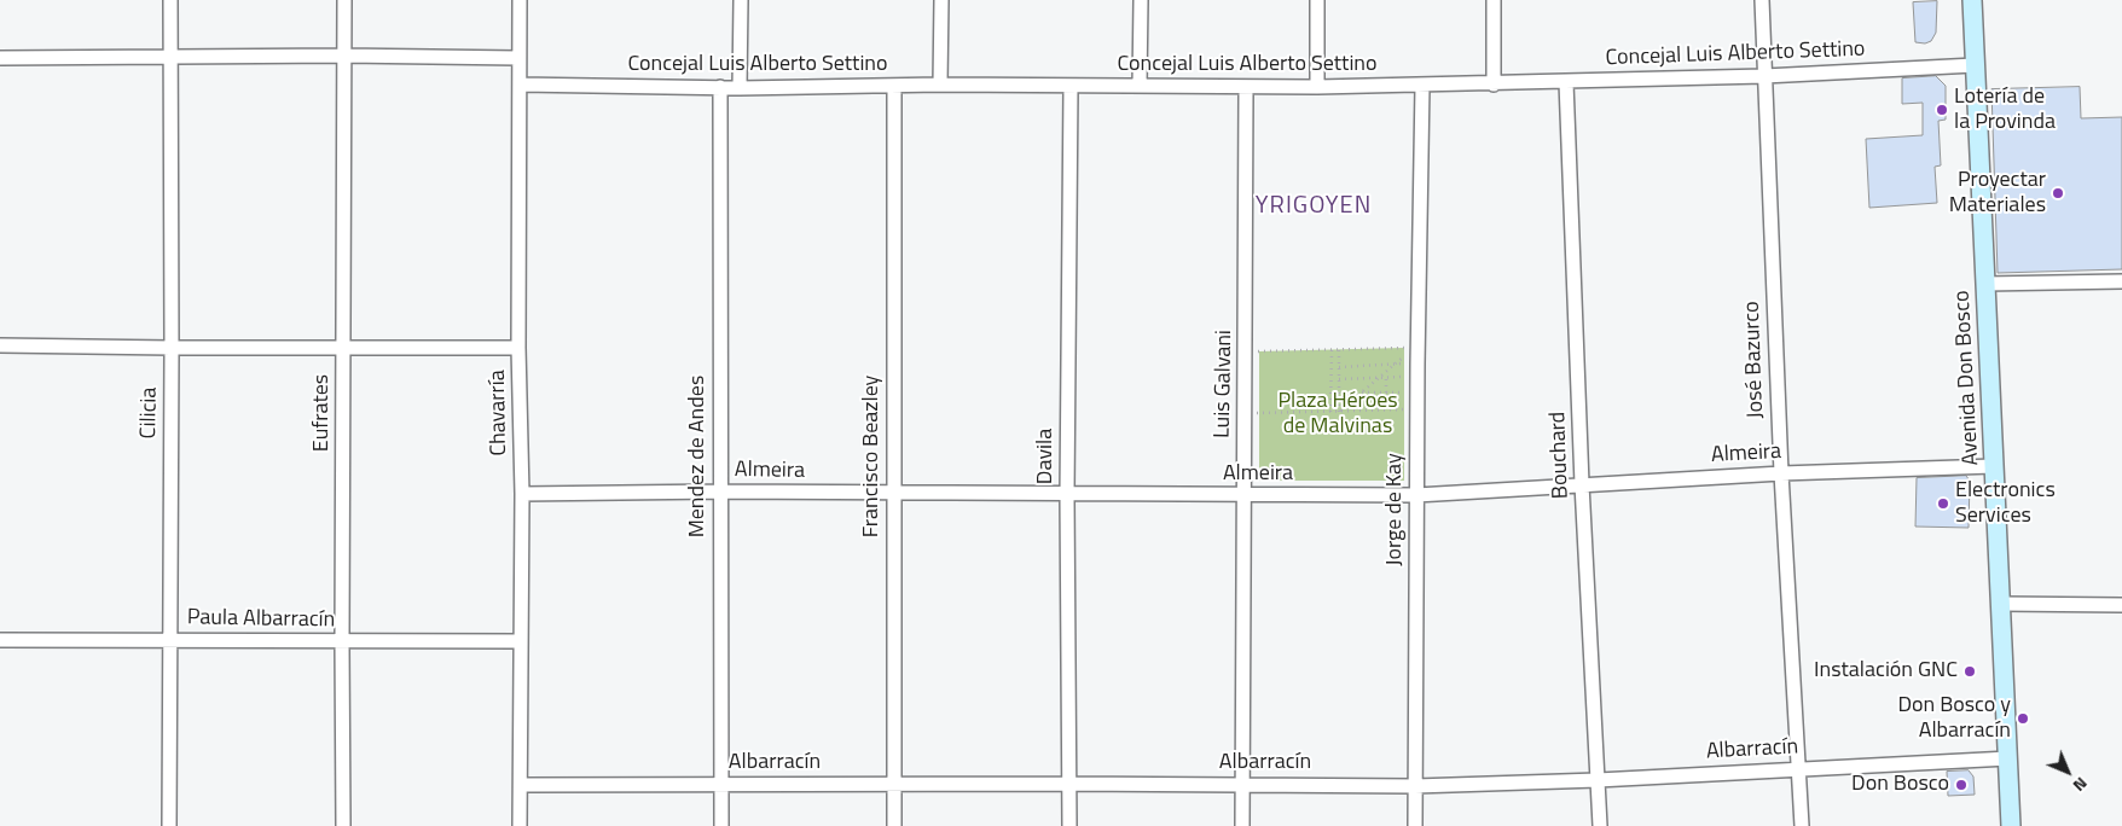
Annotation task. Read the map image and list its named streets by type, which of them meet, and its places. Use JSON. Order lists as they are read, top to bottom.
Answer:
{
  "streets": {
    "main road": ["Avenida Don Bosco"],
    "street": [
      "Concejal Luis Alberto Settino",
      "José Bazurco",
      "Luis Galvani",
      "Cilicia",
      "Eufrates",
      "Chavarría",
      "Almeira",
      "Bouchard",
      "Mendez de Andes",
      "Francisco Beazley",
      "Davila",
      "Jorge de Kay",
      "Paula Albarracín",
      "Albarracín"
    ]
  },
  "crossings": [
    ["Concejal Luis Alberto Settino", "José Bazurco"],
    ["Concejal Luis Alberto Settino", "Avenida Don Bosco"],
    ["Concejal Luis Alberto Settino", "Luis Galvani"],
    ["Concejal Luis Alberto Settino", "Chavarría"],
    ["Concejal Luis Alberto Settino", "Bouchard"],
    ["Concejal Luis Alberto Settino", "Mendez de Andes"],
    ["Concejal Luis Alberto Settino", "Francisco Beazley"],
    ["Concejal Luis Alberto Settino", "Davila"],
    ["Concejal Luis Alberto Settino", "Jorge de Kay"],
    ["José Bazurco", "Almeira"],
    ["José Bazurco", "Albarracín"],
    ["Avenida Don Bosco", "Almeira"],
    ["Avenida Don Bosco", "Albarracín"],
    ["Luis Galvani", "Almeira"],
    ["Luis Galvani", "Albarracín"],
    ["Cilicia", "Paula Albarracín"],
    ["Eufrates", "Paula Albarracín"],
    ["Chavarría", "Almeira"],
    ["Chavarría", "Paula Albarracín"],
    ["Chavarría", "Albarracín"],
    ["Almeira", "Bouchard"],
    ["Almeira", "Mendez de Andes"],
    ["Almeira", "Francisco Beazley"],
    ["Almeira", "Davila"],
    ["Almeira", "Jorge de Kay"],
    ["Bouchard", "Albarracín"],
    ["Mendez de Andes", "Albarracín"],
    ["Francisco Beazley", "Albarracín"],
    ["Davila", "Albarracín"],
    ["Jorge de Kay", "Albarracín"]
  ],
  "districts": ["YRIGOYEN"],
  "parks": ["Plaza Héroes de Malvinas"],
  "places": [
    "Lotería de la Provinda",
    "Proyectar Materiales",
    "Electronics Services",
    "Instalación GNC",
    "Don Bosco y Albarracín",
    "Don Bosco"
  ],
  "north": "bottom right"
}
